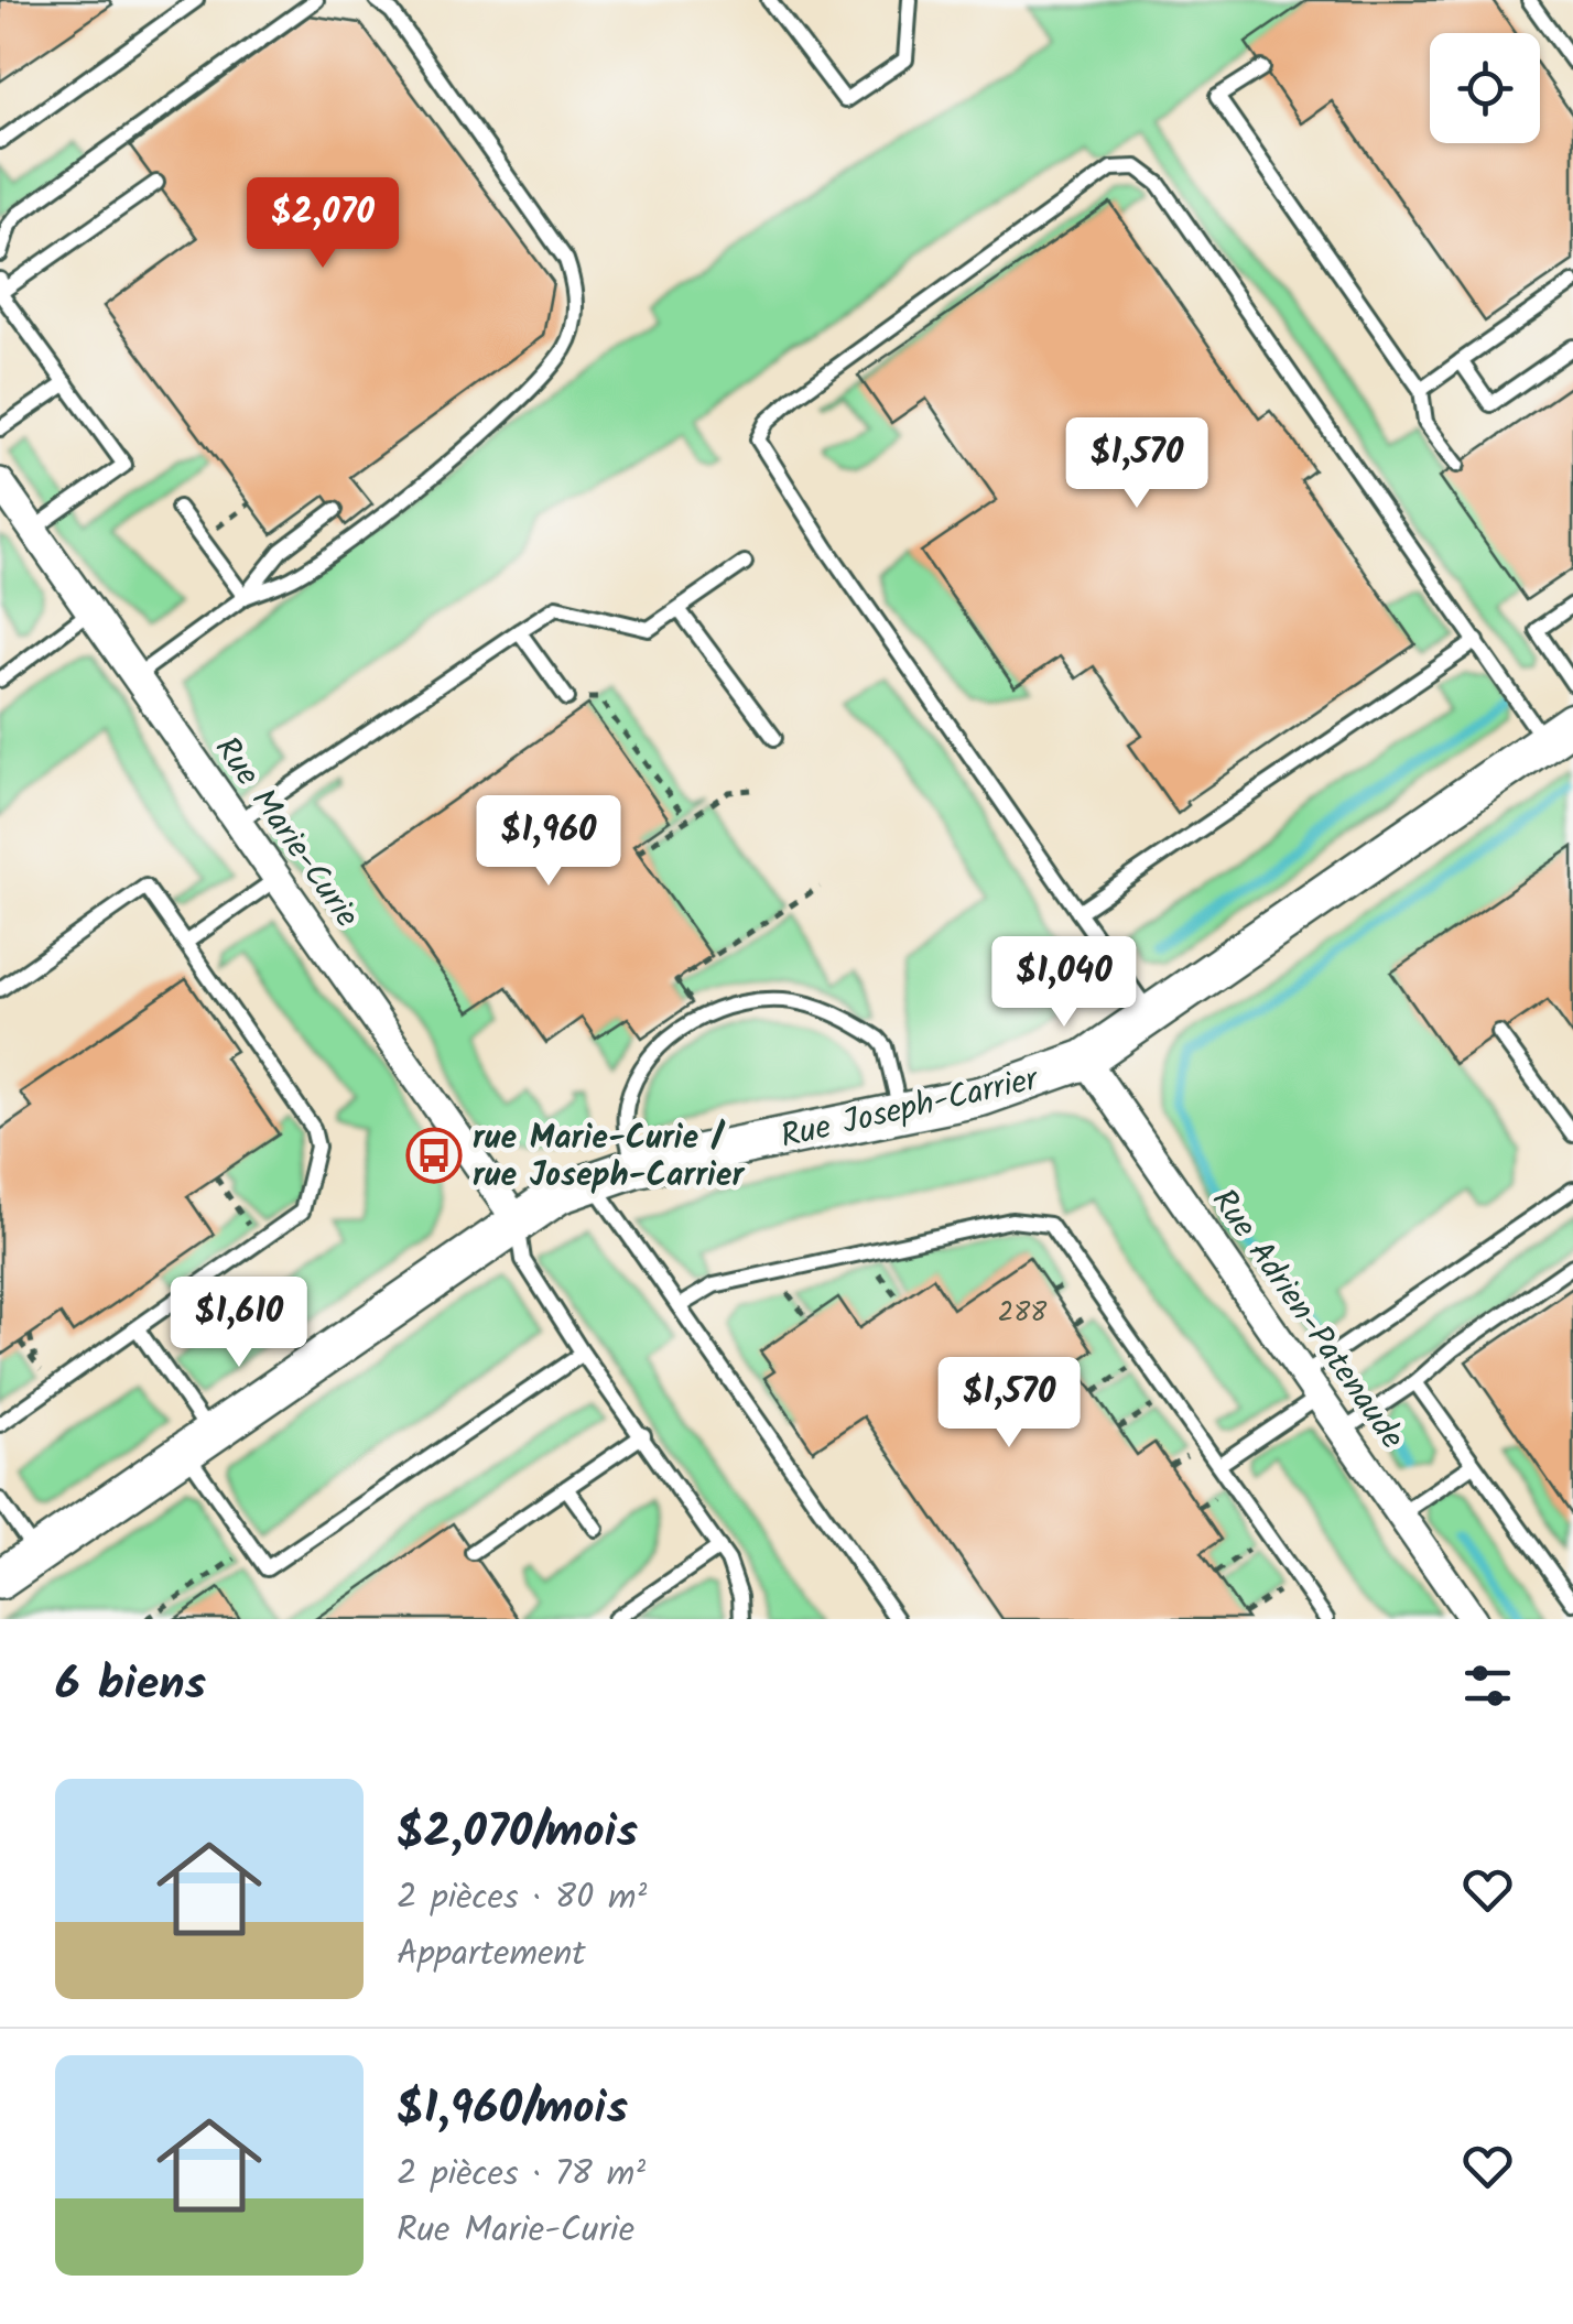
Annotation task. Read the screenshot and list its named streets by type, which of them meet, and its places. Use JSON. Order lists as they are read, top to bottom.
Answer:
{
  "streets": {
    "street": ["Rue Marie-Curie", "Rue Joseph-Carrier", "Rue Adrien-Patenaude"]
  },
  "crossings": [
    ["Rue Marie-Curie", "Rue Joseph-Carrier"],
    ["Rue Joseph-Carrier", "Rue Adrien-Patenaude"]
  ],
  "places": {
    "bus stop": ["rue Marie-Curie / rue Joseph-Carrier"]
  },
  "house_numbers": ["288"],
  "page": {
    "price": [
      "$2,070",
      "$1,570",
      "$1,960",
      "$1,040",
      "$1,610",
      "$1,570"
    ],
    "heading": "6 biens",
    "list": [
      {
        "name": "$2,070/mois",
        "note": "2 pièces · 80 m² · Appartement"
      },
      {
        "name": "$1,960/mois",
        "note": "2 pièces · 78 m² · Rue Marie-Curie"
      }
    ]
  }
}
